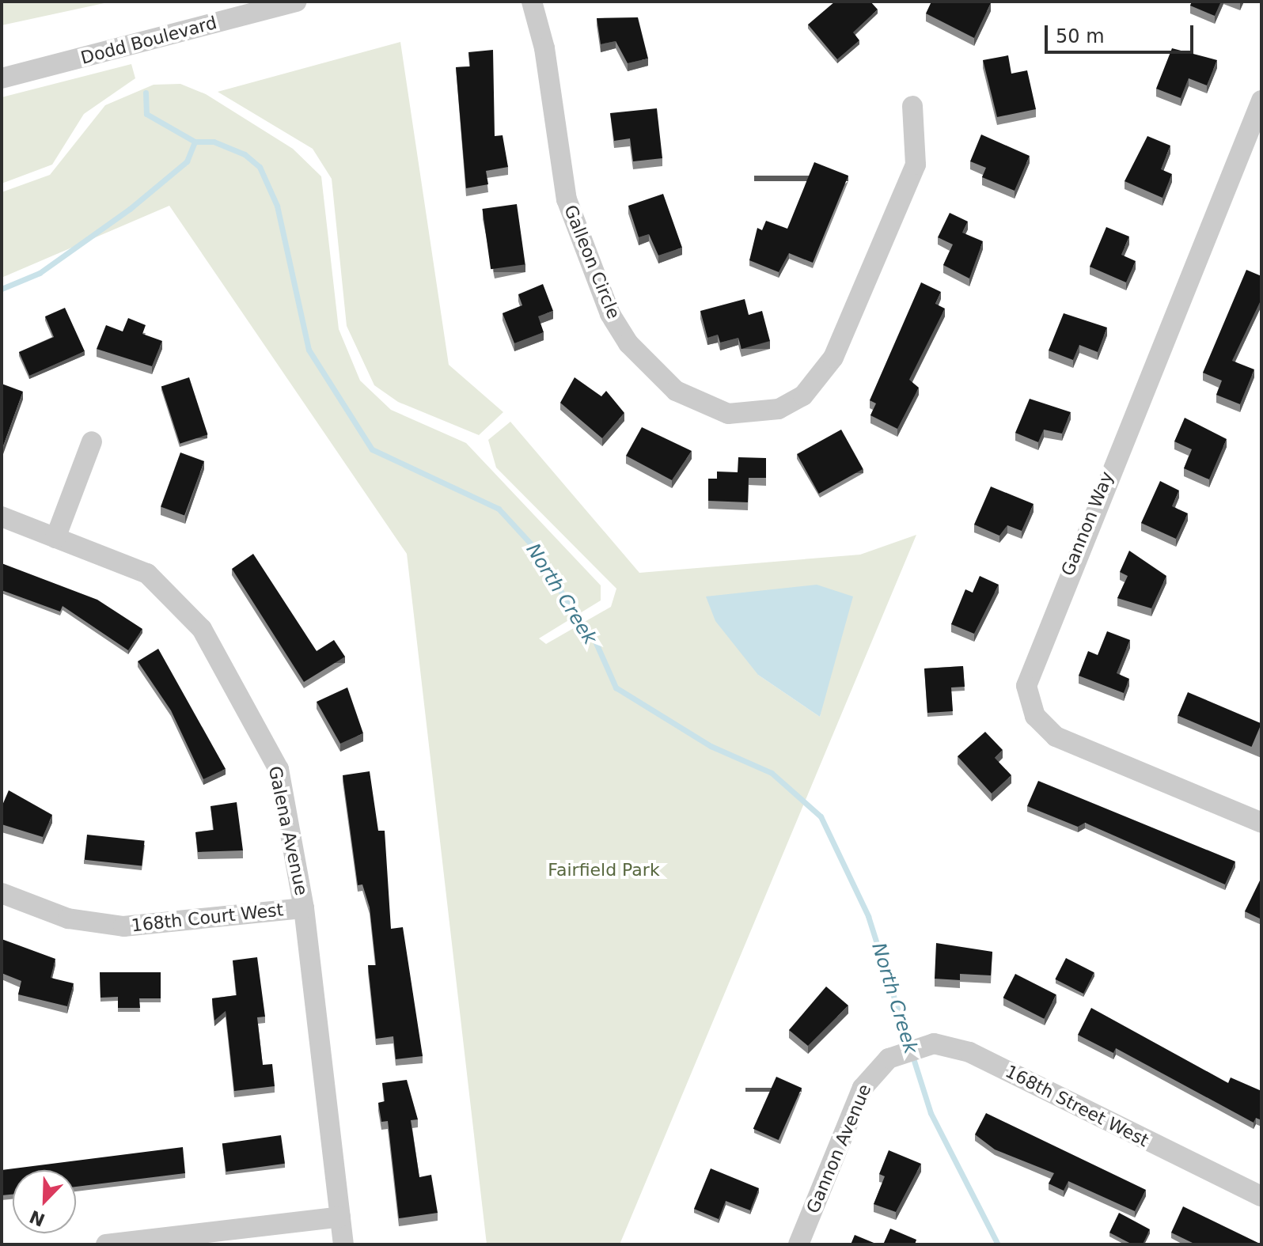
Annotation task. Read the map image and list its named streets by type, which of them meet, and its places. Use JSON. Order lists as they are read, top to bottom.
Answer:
{
  "streets": {
    "street": [
      "Dodd Boulevard",
      "Galleon Circle",
      "Gannon Way",
      "Galena Avenue",
      "168th Court West",
      "168th Street West",
      "Gannon Avenue"
    ]
  },
  "crossings": [
    ["Galena Avenue", "168th Court West"],
    ["168th Street West", "Gannon Avenue"]
  ],
  "water": ["North Creek"],
  "parks": ["Fairfield Park"],
  "scale_bar": "50 m",
  "north": "bottom left"
}
